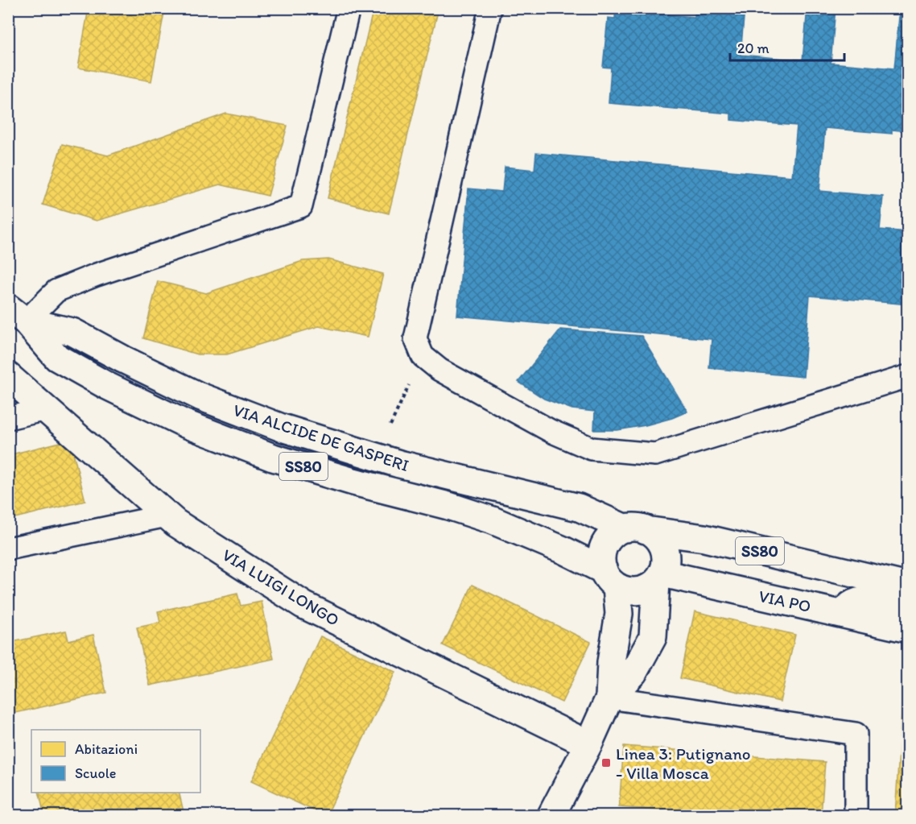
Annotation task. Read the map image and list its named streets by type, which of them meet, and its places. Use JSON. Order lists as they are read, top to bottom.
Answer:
{
  "streets": {
    "main road": [
      "VIA ALCIDE DE GASPERI",
      "SS80",
      "VIA LUIGI LONGO",
      "VIA PO"
    ]
  },
  "crossings": [
    ["VIA ALCIDE DE GASPERI", "SS80"],
    ["VIA ALCIDE DE GASPERI", "VIA PO"],
    ["SS80", "VIA PO"]
  ],
  "places": {
    "transit": ["Linea 3: Putignano - Villa Mosca"]
  },
  "legend": ["Abitazioni", "Scuole"],
  "scale_bar": "20 m"
}
